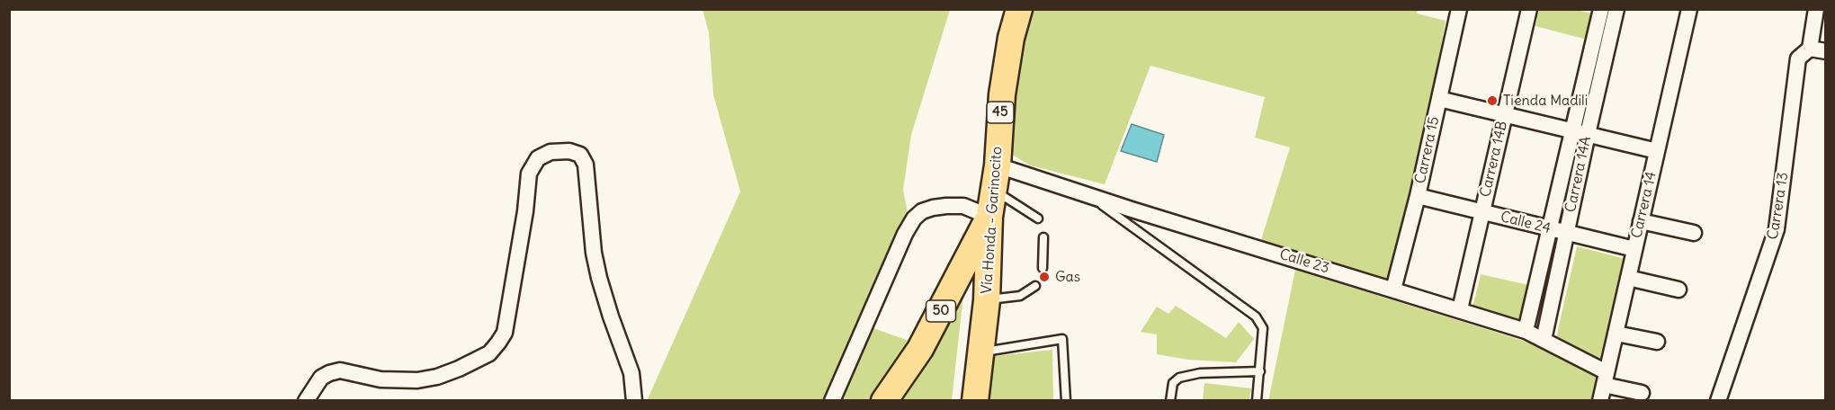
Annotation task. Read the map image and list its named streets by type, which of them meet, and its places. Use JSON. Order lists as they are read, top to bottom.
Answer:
{
  "streets": {
    "highway": ["45", "Vía Honda - Garinocito", "50"],
    "street": [
      "Carrera 15",
      "Carrera 14B",
      "Carrera 14A",
      "Carrera 14",
      "Carrera 13",
      "Calle 24",
      "Calle 23"
    ]
  },
  "crossings": [
    ["Carrera 15", "Calle 24"],
    ["Carrera 15", "Calle 23"],
    ["Carrera 14B", "Calle 24"],
    ["Carrera 14B", "Calle 23"],
    ["Carrera 14A", "Calle 24"],
    ["Carrera 14A", "Calle 23"],
    ["Carrera 14", "Calle 24"],
    ["Carrera 14", "Calle 23"],
    ["Vía Honda - Garinocito", "Calle 23"],
    ["Vía Honda - Garinocito", "50"]
  ],
  "places": ["Tienda Madili", "Gas"]
}
